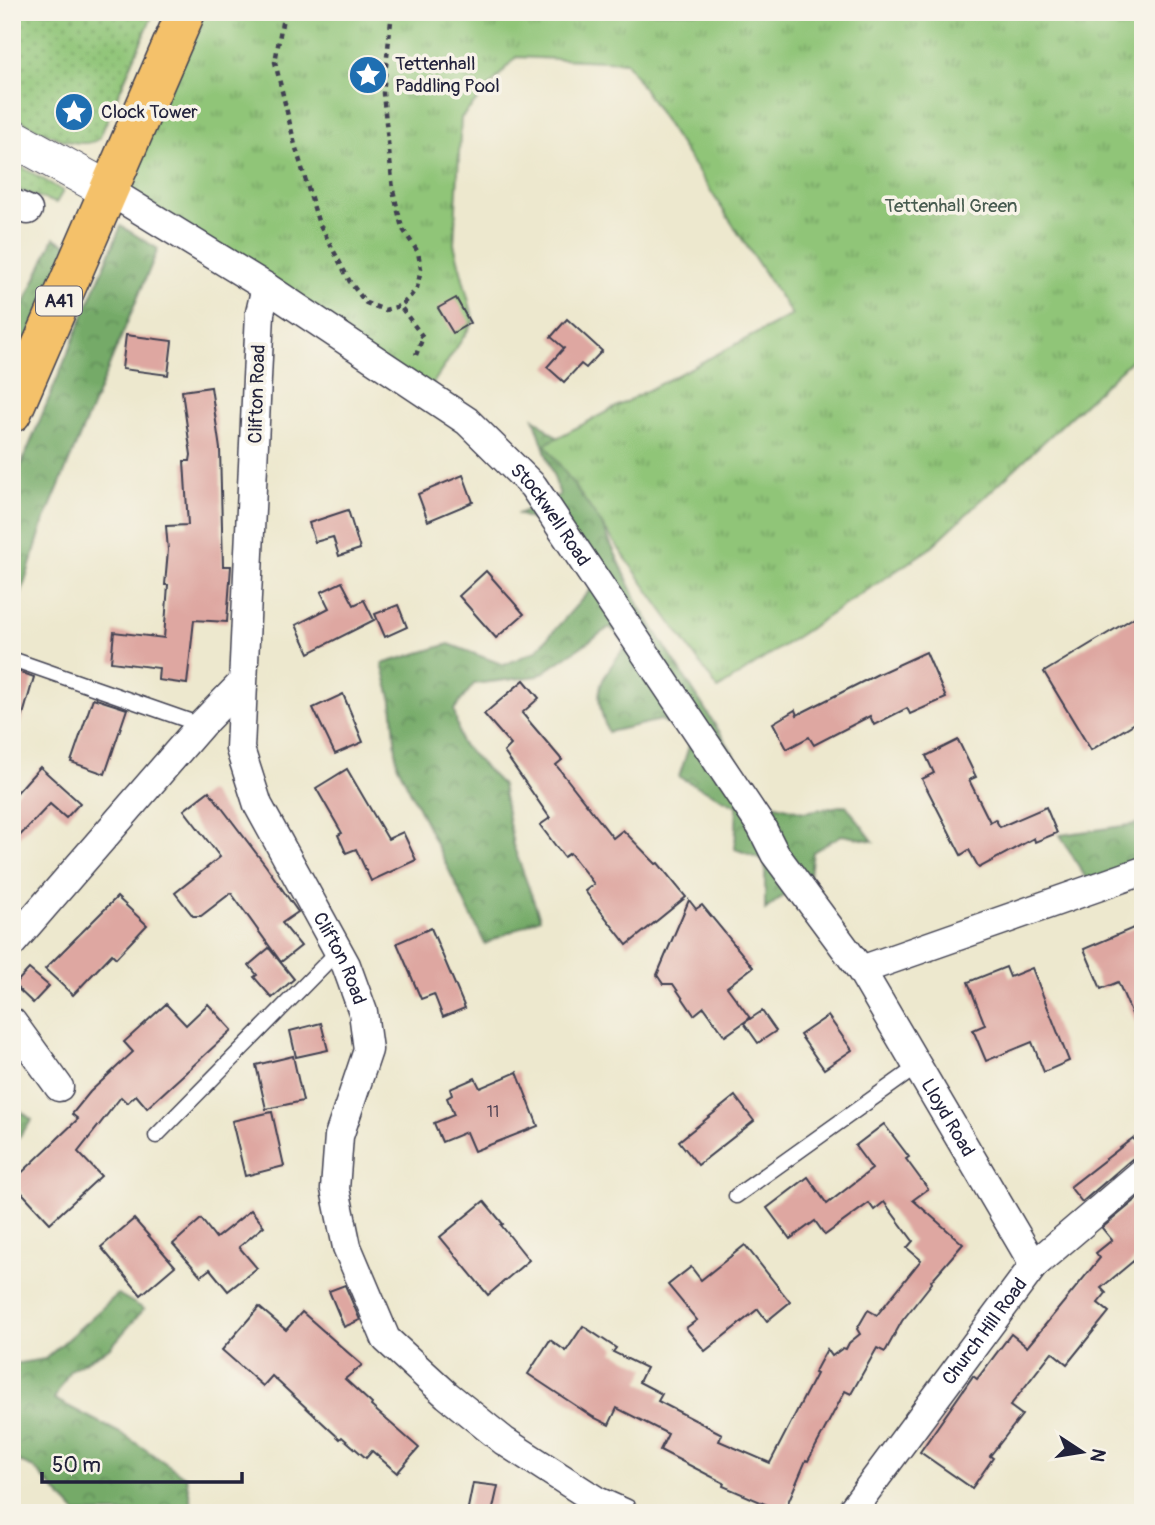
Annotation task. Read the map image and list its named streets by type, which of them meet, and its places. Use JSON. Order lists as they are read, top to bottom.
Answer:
{
  "streets": {
    "highway": ["A41"],
    "street": [
      "Clifton Road",
      "Stockwell Road",
      "Lloyd Road",
      "Church Hill Road"
    ]
  },
  "crossings": [
    ["A41", "Stockwell Road"],
    ["Clifton Road", "Stockwell Road"],
    ["Stockwell Road", "Lloyd Road"],
    ["Lloyd Road", "Church Hill Road"]
  ],
  "parks": ["Tettenhall Green"],
  "places": {
    "place": ["Tettenhall Paddling Pool", "Clock Tower"]
  },
  "house_numbers": ["11"],
  "scale_bar": "50 m",
  "north": "right"
}
